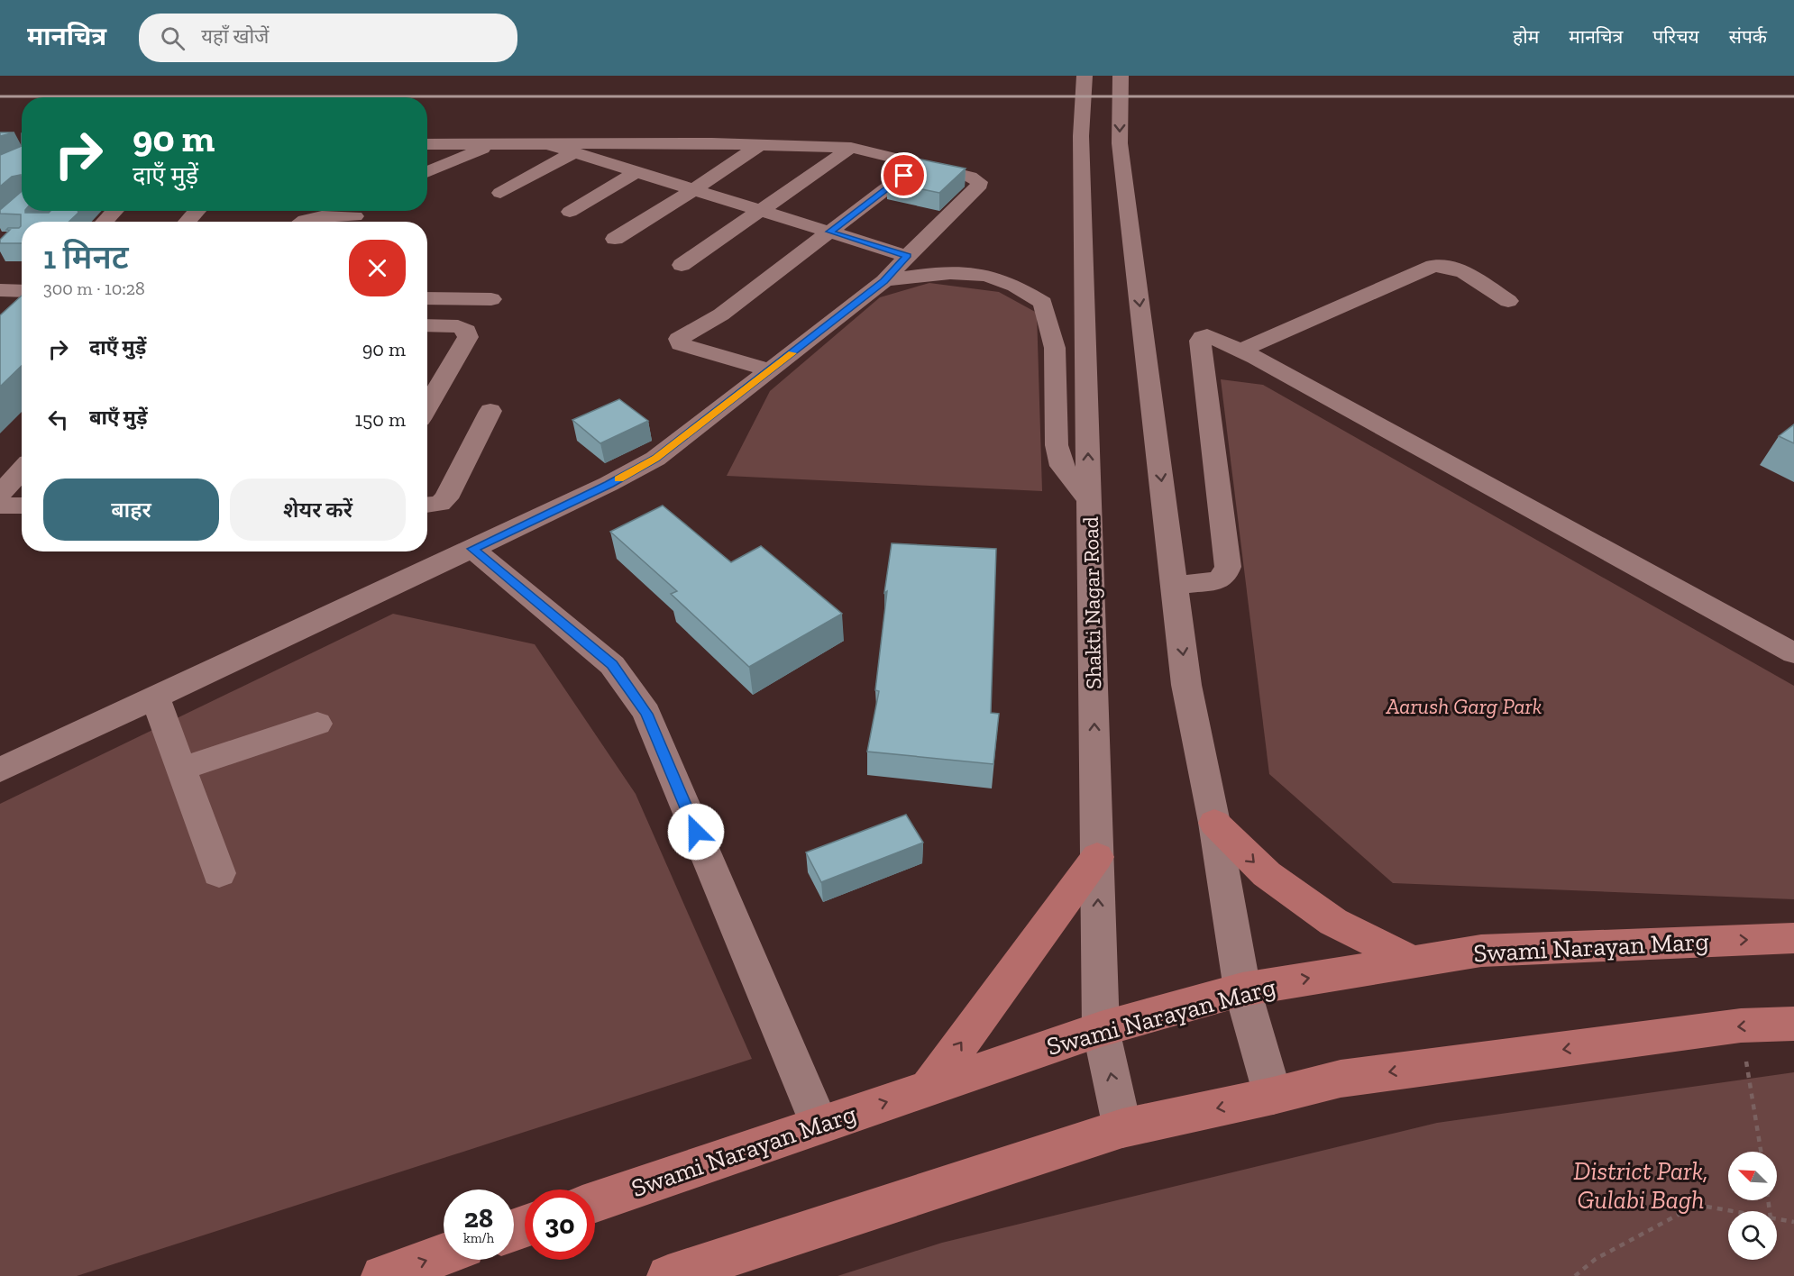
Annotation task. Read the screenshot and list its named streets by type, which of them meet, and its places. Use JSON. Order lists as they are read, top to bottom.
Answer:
{
  "streets": {
    "main road": ["Swami Narayan Marg"],
    "street": ["Shakti Nagar Road"]
  },
  "crossings": [
    ["Shakti Nagar Road", "Swami Narayan Marg"]
  ],
  "parks": ["Aarush Garg Park", "District Park, Gulabi Bagh"],
  "north": "top left",
  "page": {
    "header": "मानचित्र",
    "search": "यहाँ खोजें",
    "nav": [
      "होम",
      "मानचित्र",
      "परिचय",
      "संपर्क"
    ],
    "turn": ["90 m", "दाएँ मुड़ें"],
    "heading": ["1 मिनट", "300 m · 10:28"],
    "list": [
      {
        "name": "दाएँ मुड़ें",
        "value": "90 m"
      },
      {
        "name": "बाएँ मुड़ें",
        "value": "150 m"
      }
    ],
    "buttons": ["बाहर", "शेयर करें"],
    "speed": "28 km/h",
    "limit": "30"
  }
}
